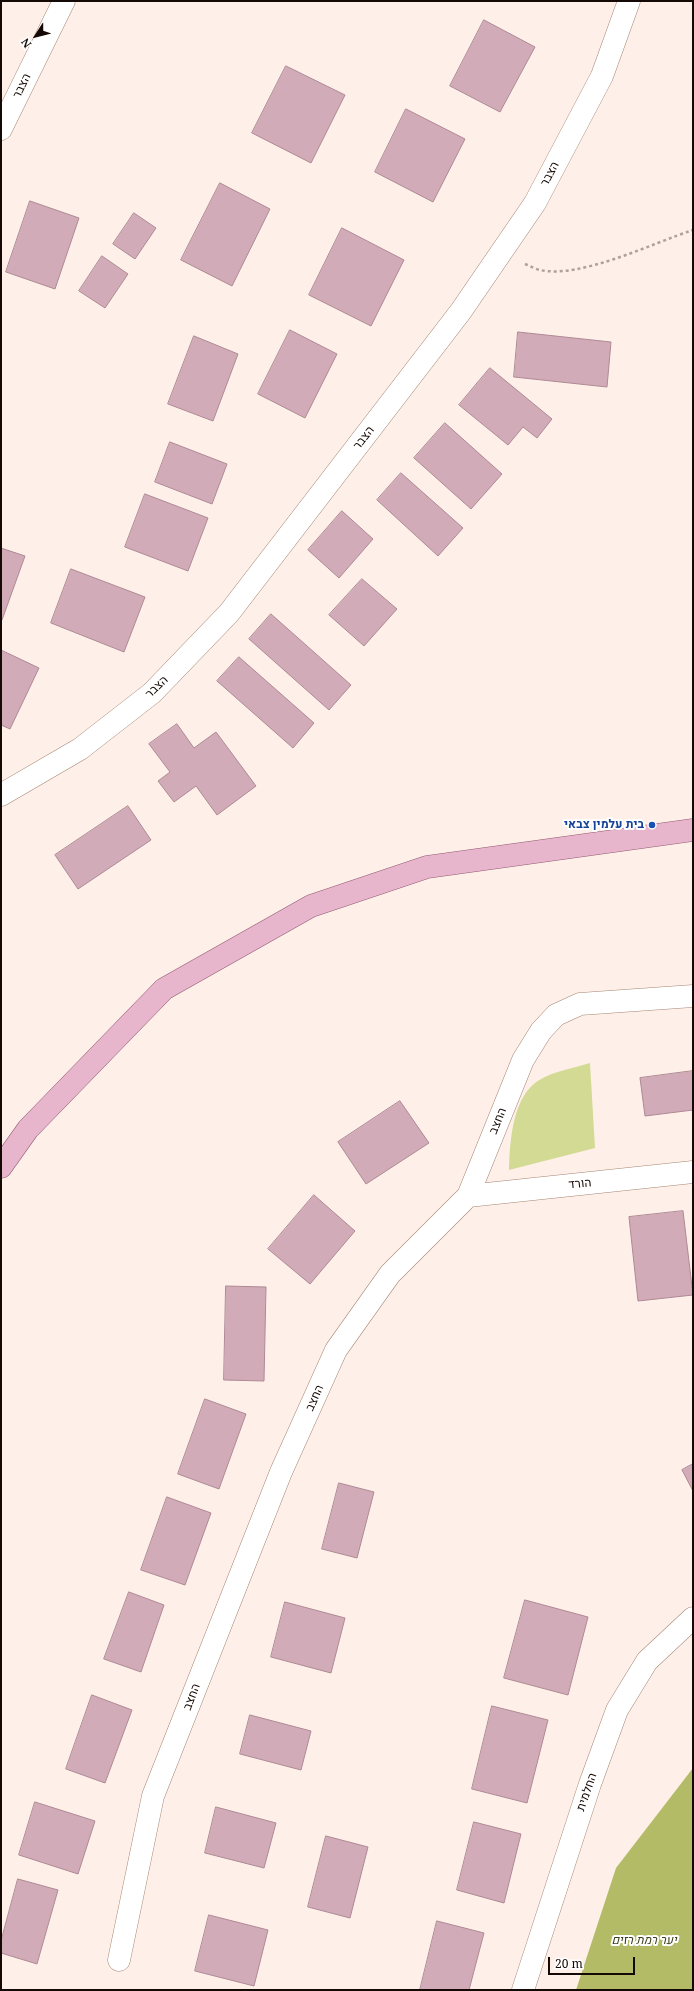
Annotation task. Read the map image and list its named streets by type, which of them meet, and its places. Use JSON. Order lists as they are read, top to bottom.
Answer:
{
  "streets": {
    "street": [
      "הצבר",
      "החצב",
      "הורד",
      "החלמית"
    ]
  },
  "crossings": [
    ["החצב", "הורד"]
  ],
  "parks": ["יער רמת רזים"],
  "places": ["בית עלמין צבאי"],
  "scale_bar": "20 m",
  "north": "bottom left"
}
